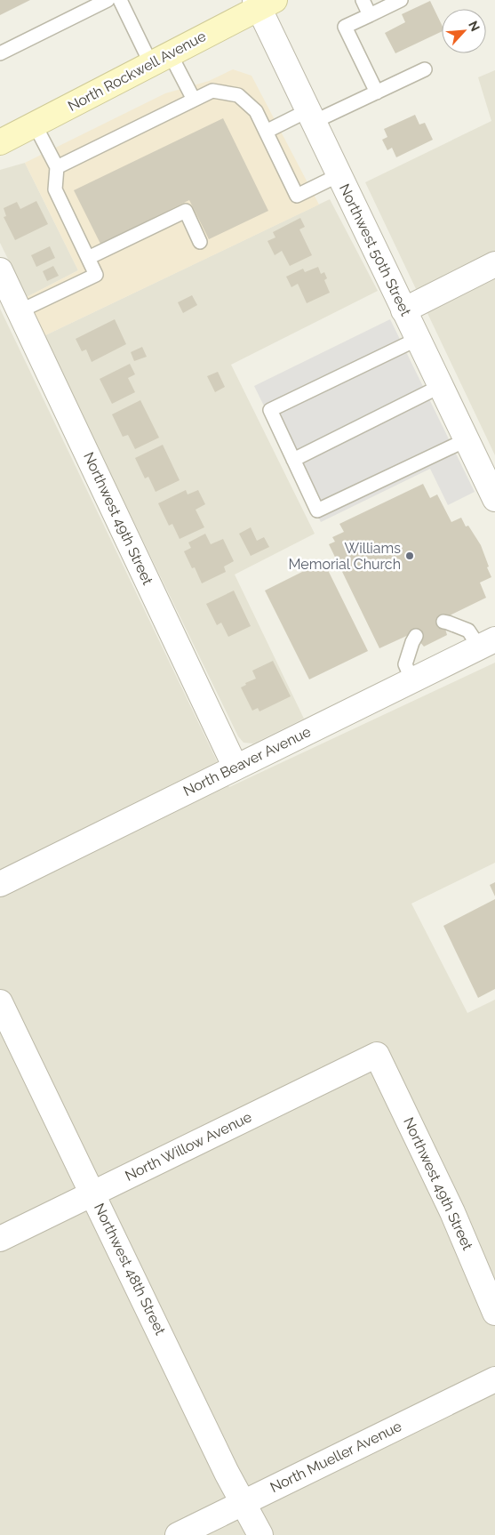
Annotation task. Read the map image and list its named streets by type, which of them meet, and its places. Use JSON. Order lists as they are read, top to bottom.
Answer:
{
  "streets": {
    "main road": ["North Rockwell Avenue"],
    "street": [
      "Northwest 50th Street",
      "Northwest 49th Street",
      "North Beaver Avenue",
      "North Willow Avenue",
      "Northwest 48th Street",
      "North Mueller Avenue"
    ]
  },
  "crossings": [
    ["North Rockwell Avenue", "Northwest 50th Street"],
    ["Northwest 49th Street", "North Beaver Avenue"],
    ["Northwest 49th Street", "North Willow Avenue"],
    ["North Willow Avenue", "Northwest 48th Street"],
    ["Northwest 48th Street", "North Mueller Avenue"]
  ],
  "places": ["Williams Memorial Church"],
  "north": "top right"
}
